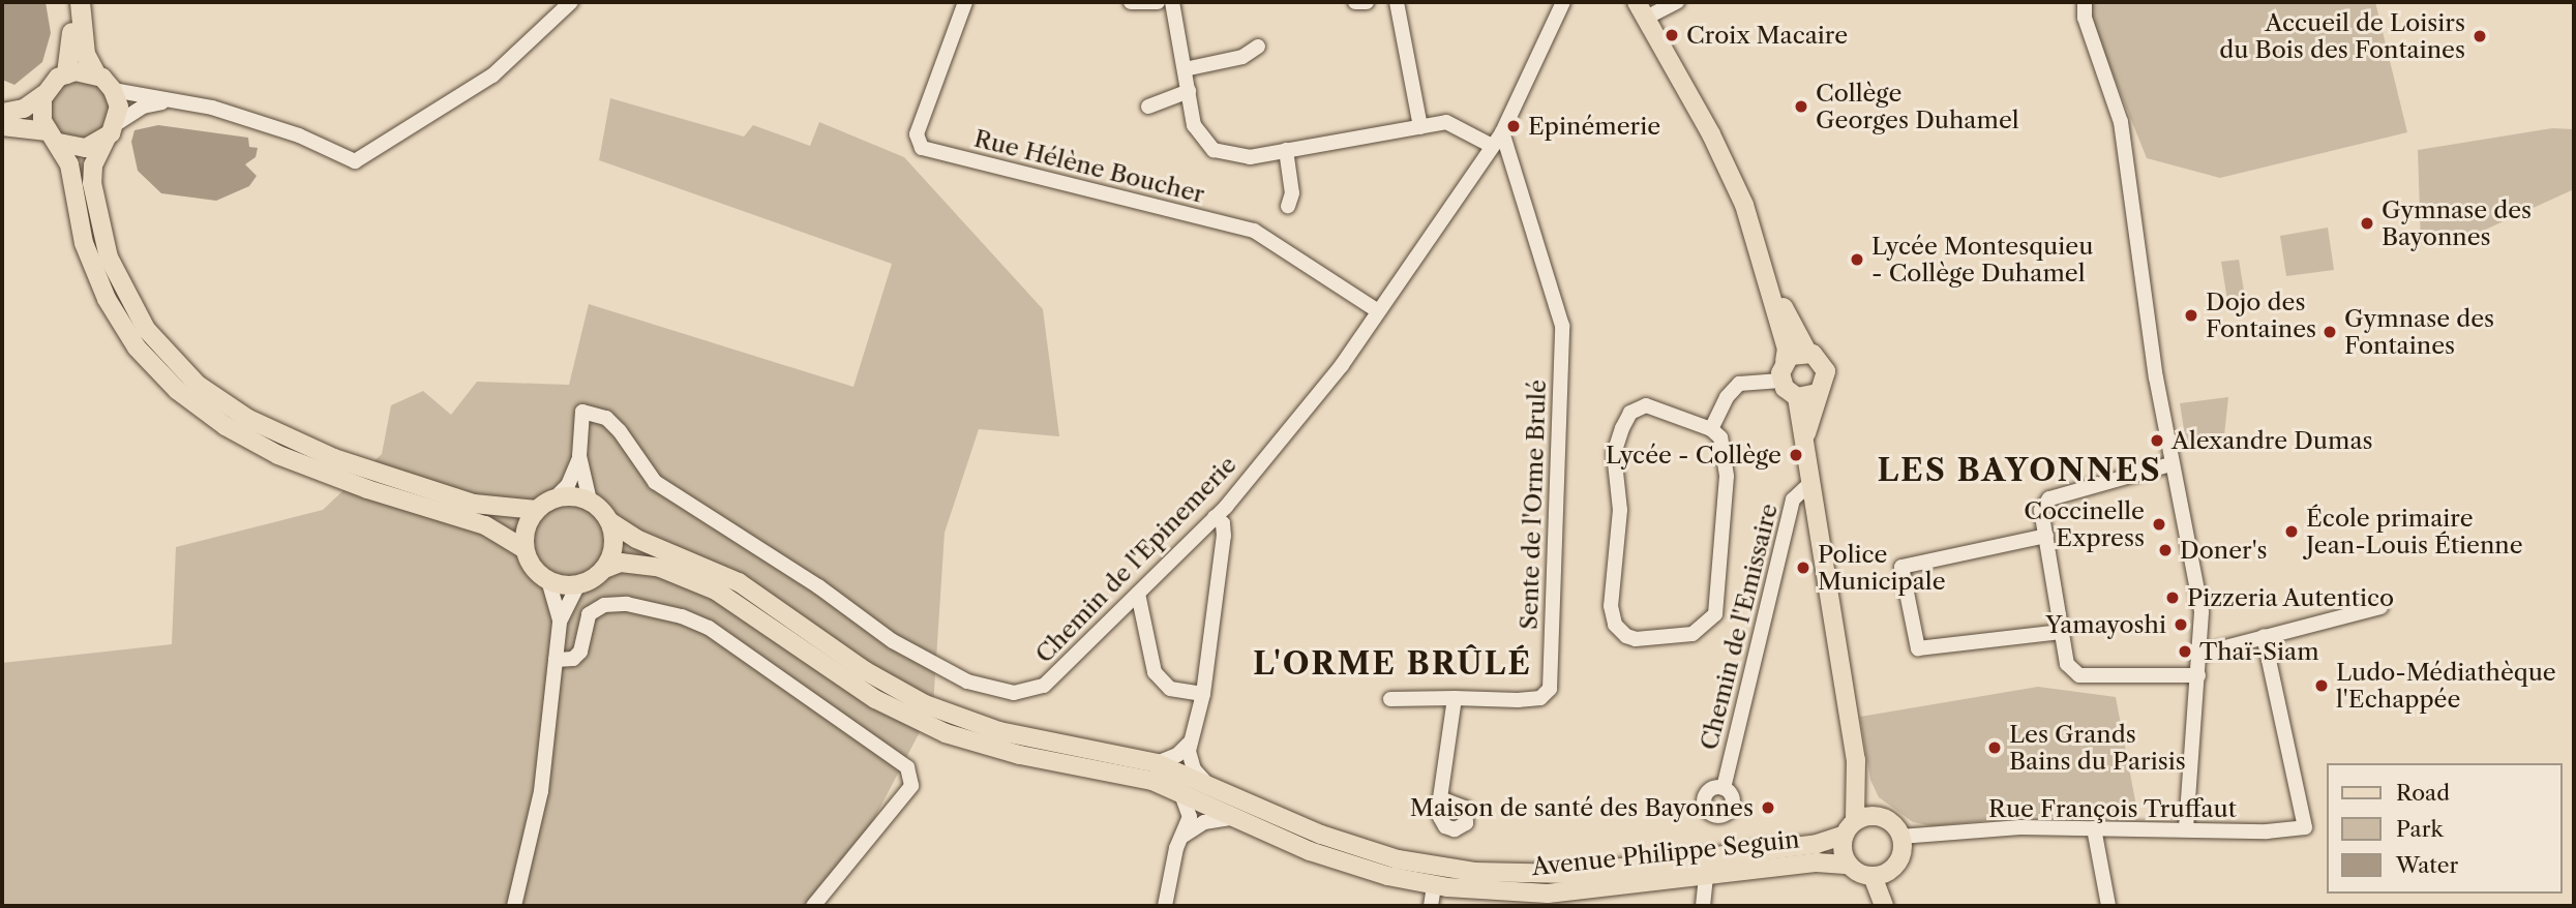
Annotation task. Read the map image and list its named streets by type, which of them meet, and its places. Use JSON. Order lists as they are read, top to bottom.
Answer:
{
  "streets": {
    "main road": ["Avenue Philippe Seguin"],
    "street": [
      "Rue Hélène Boucher",
      "Sente de l'Orme Brulé",
      "Chemin de l'Epinemerie",
      "Chemin de l'Emissaire",
      "Rue François Truffaut"
    ]
  },
  "crossings": [
    ["Rue Hélène Boucher", "Chemin de l'Epinemerie"],
    ["Sente de l'Orme Brulé", "Chemin de l'Epinemerie"],
    ["Rue François Truffaut", "Avenue Philippe Seguin"]
  ],
  "districts": ["LES BAYONNES", "L'ORME BRÛLÉ"],
  "places": [
    "Croix Macaire",
    "Accueil de Loisirs du Bois des Fontaines",
    "Collège Georges Duhamel",
    "Epinémerie",
    "Gymnase des Bayonnes",
    "Lycée Montesquieu - Collège Duhamel",
    "Dojo des Fontaines",
    "Gymnase des Fontaines",
    "Alexandre Dumas",
    "Lycée - Collège",
    "Coccinelle Express",
    "École primaire Jean-Louis Étienne",
    "Doner's",
    "Police Municipale",
    "Pizzeria Autentico",
    "Yamayoshi",
    "Thaï-Siam",
    "Ludo-Médiathèque l'Echappée",
    "Les Grands Bains du Parisis",
    "Maison de santé des Bayonnes"
  ],
  "legend": ["Road", "Park", "Water"]
}
